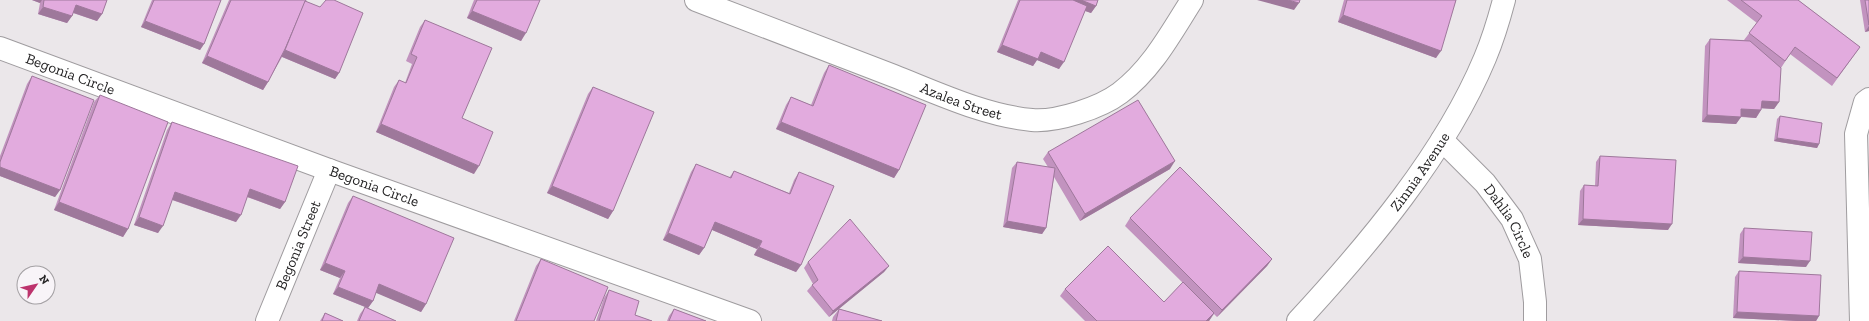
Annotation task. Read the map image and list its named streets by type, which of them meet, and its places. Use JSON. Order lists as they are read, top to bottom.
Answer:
{
  "streets": {
    "street": [
      "Begonia Circle",
      "Azalea Street",
      "Zinnia Avenue",
      "Dahlia Circle",
      "Begonia Street"
    ]
  },
  "crossings": [
    ["Begonia Circle", "Begonia Street"],
    ["Zinnia Avenue", "Dahlia Circle"]
  ],
  "north": "top right"
}
